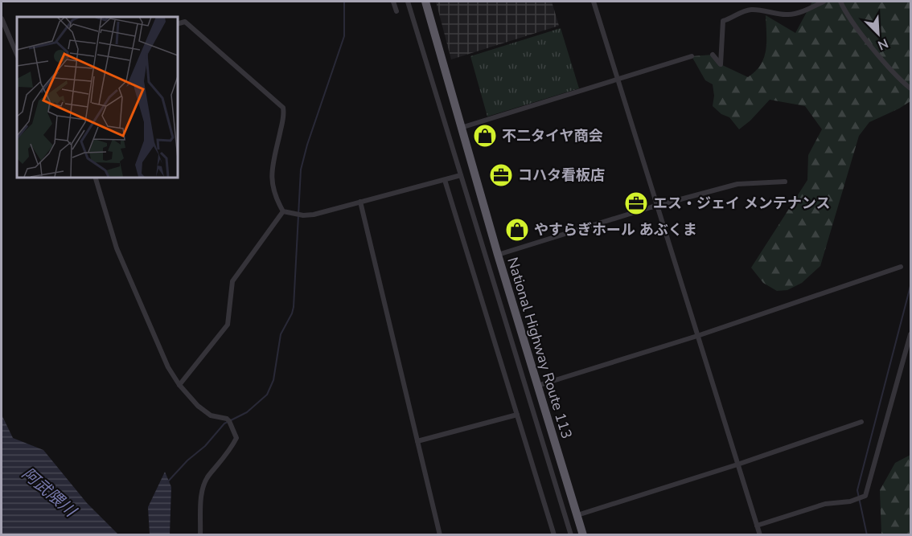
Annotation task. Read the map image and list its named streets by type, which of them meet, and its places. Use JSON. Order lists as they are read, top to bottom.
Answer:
{
  "streets": {
    "highway": ["National Highway Route 113"]
  },
  "water": ["阿武隈川"],
  "places": {
    "shop": ["不二タイヤ商会", "やすらぎホール あぶくま"],
    "office": ["コハタ看板店", "エス・ジェイ メンテナンス"]
  },
  "north": "bottom right"
}
